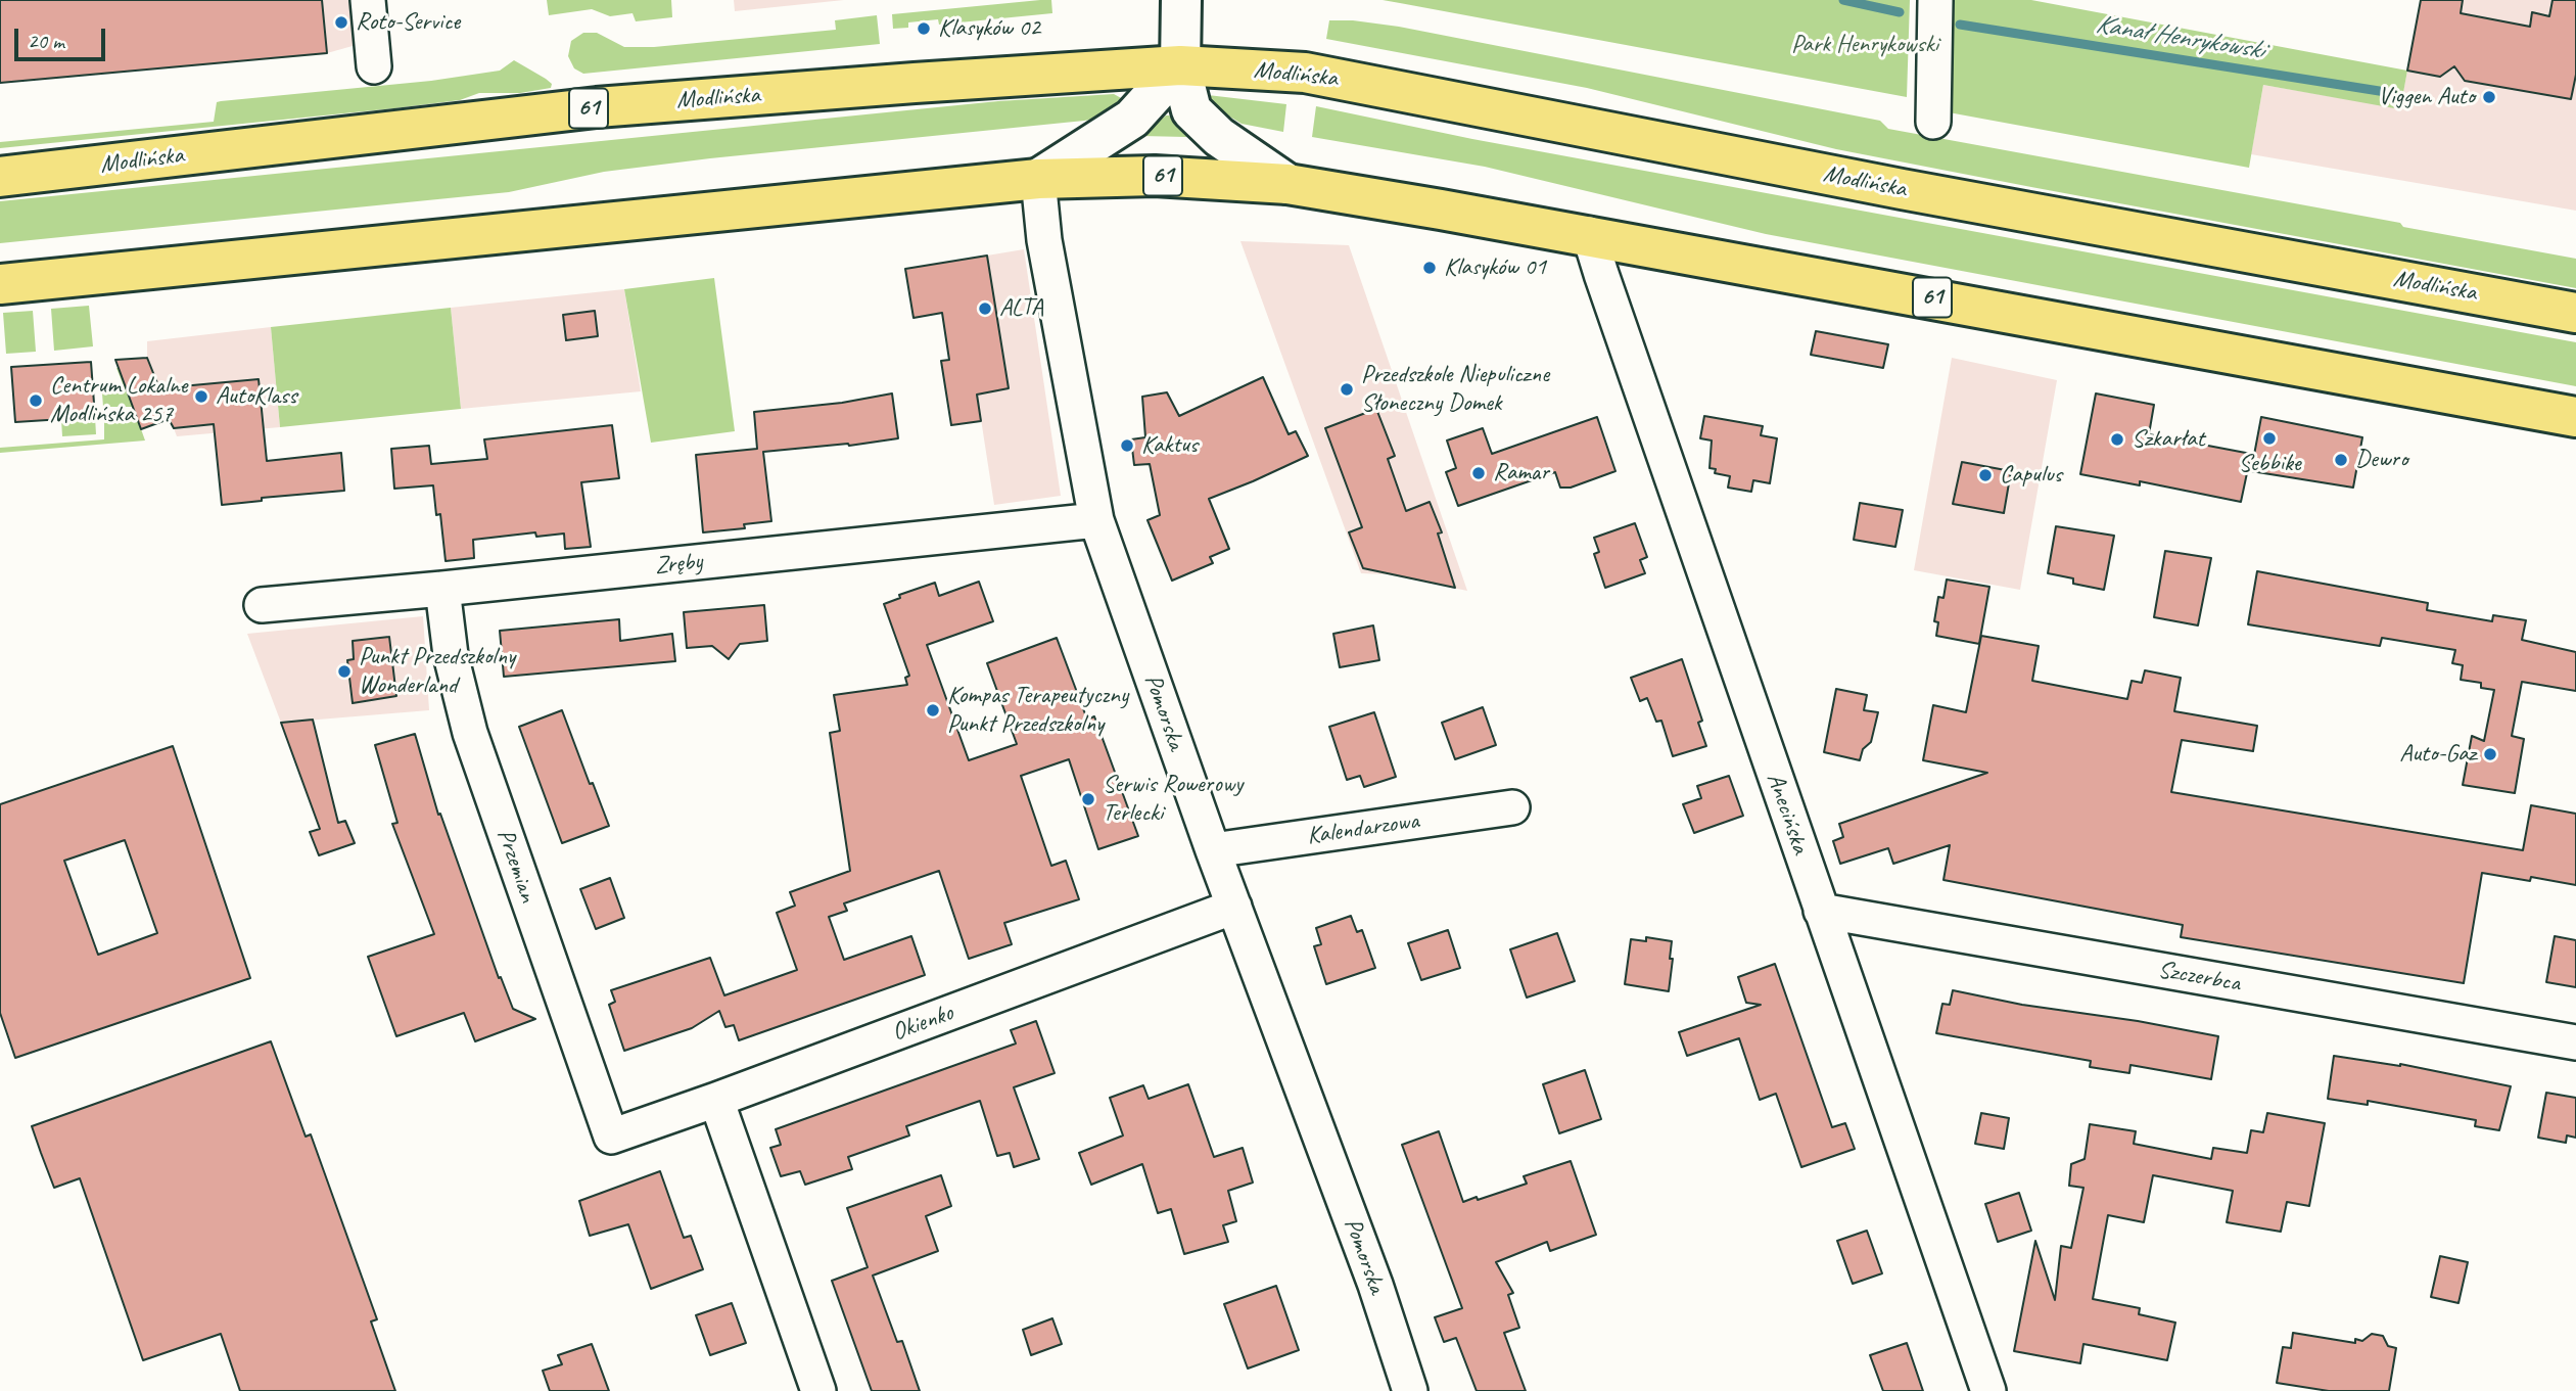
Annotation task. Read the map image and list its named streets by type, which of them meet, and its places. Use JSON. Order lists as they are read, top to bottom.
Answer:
{
  "streets": {
    "main road": ["Modlińska", "61"],
    "street": [
      "Zręby",
      "Pomorska",
      "Anecińska",
      "Kalendarzowa",
      "Przemian",
      "Szczerbca",
      "Okienko"
    ]
  },
  "crossings": [
    ["61", "Pomorska"],
    ["61", "Anecińska"],
    ["Zręby", "Pomorska"],
    ["Zręby", "Przemian"],
    ["Pomorska", "Kalendarzowa"],
    ["Pomorska", "Okienko"],
    ["Anecińska", "Szczerbca"],
    ["Przemian", "Okienko"]
  ],
  "water": ["Kanał Henrykowski"],
  "parks": ["Park Henrykowski"],
  "places": [
    "Roto-Service",
    "Klasyków 02",
    "Viggen Auto",
    "Klasyków 01",
    "ALTA",
    "Przedszkole Niepuliczne Słoneczny Domek",
    "AutoKlass",
    "Centrum Lokalne Modlińska 257",
    "Sebbike",
    "Szkarłat",
    "Kaktus",
    "Dewro",
    "Ramar",
    "Capulus",
    "Punkt Przedszkolny Wonderland",
    "Kompas Terapeutyczny Punkt Przedszkolny",
    "Auto-Gaz",
    "Serwis Rowerowy Terlecki"
  ],
  "scale_bar": "20 m"
}
